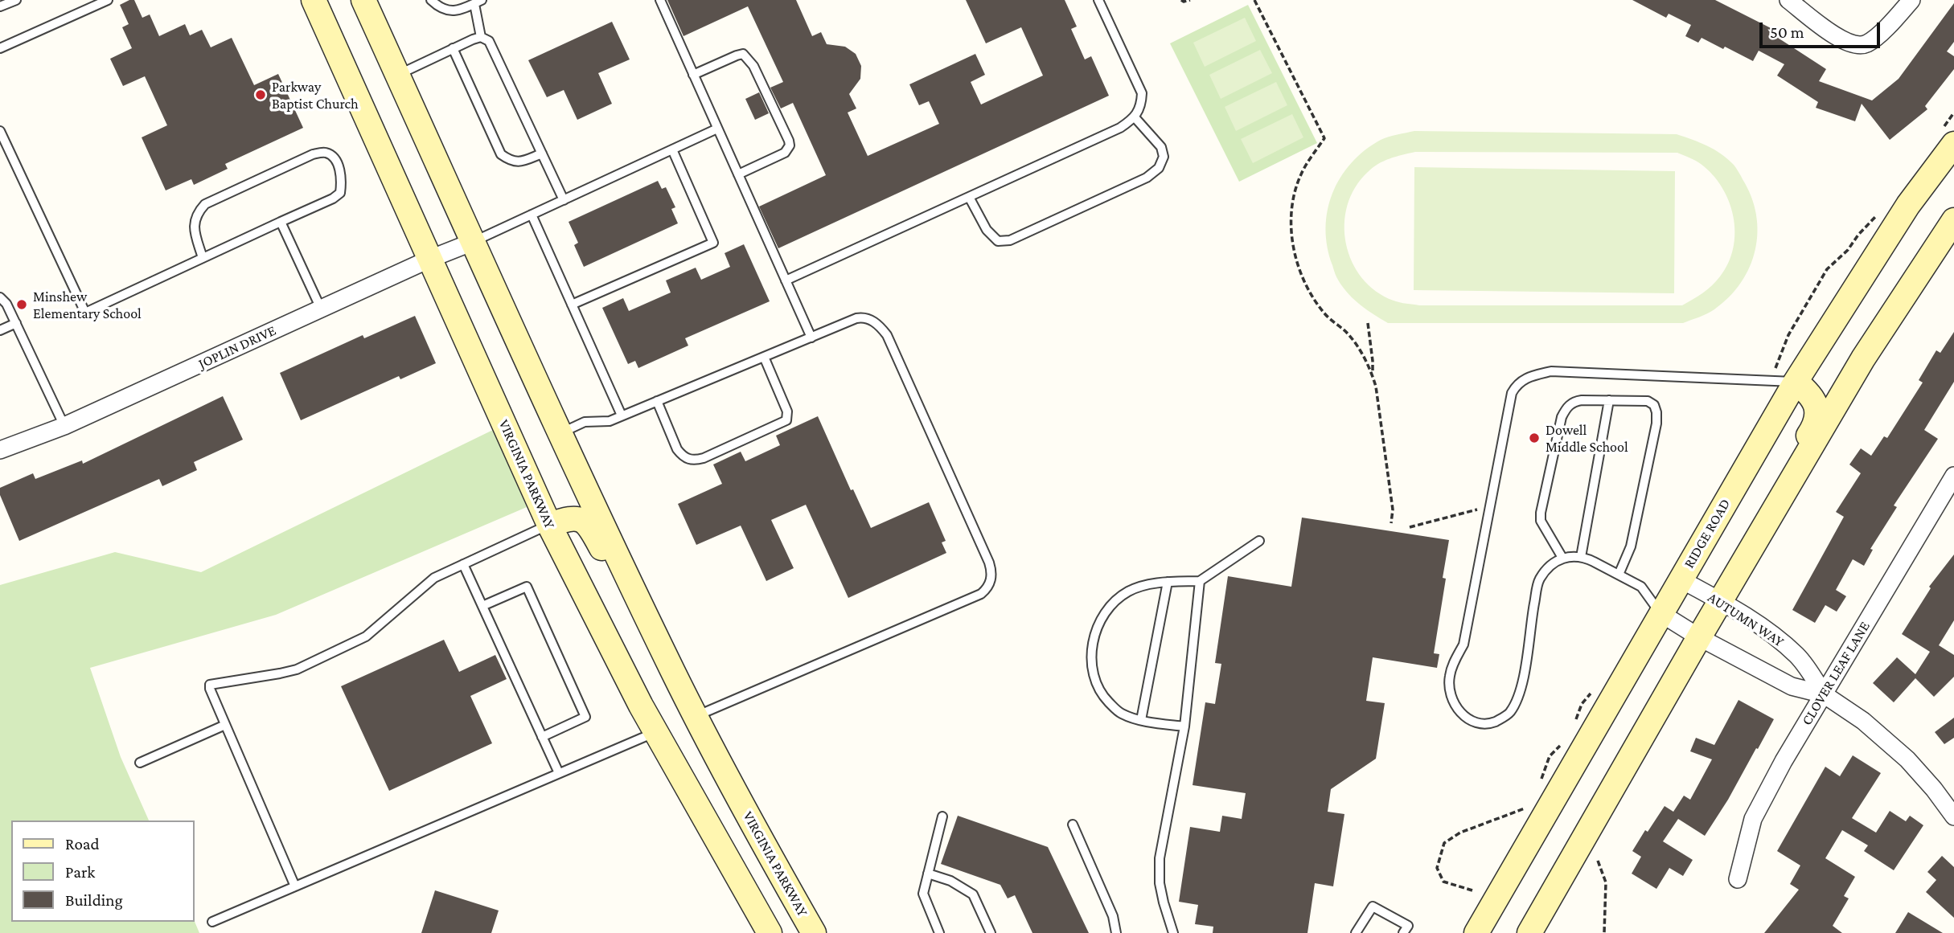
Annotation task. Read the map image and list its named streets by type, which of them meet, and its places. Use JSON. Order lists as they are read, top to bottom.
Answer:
{
  "streets": {
    "main road": ["VIRGINIA PARKWAY", "RIDGE ROAD"],
    "street": ["JOPLIN DRIVE", "AUTUMN WAY", "CLOVER LEAF LANE"]
  },
  "crossings": [
    ["JOPLIN DRIVE", "VIRGINIA PARKWAY"],
    ["RIDGE ROAD", "AUTUMN WAY"],
    ["AUTUMN WAY", "CLOVER LEAF LANE"]
  ],
  "places": ["Parkway Baptist Church", "Minshew Elementary School", "Dowell Middle School"],
  "legend": ["Road", "Park", "Building"],
  "scale_bar": "50 m"
}
